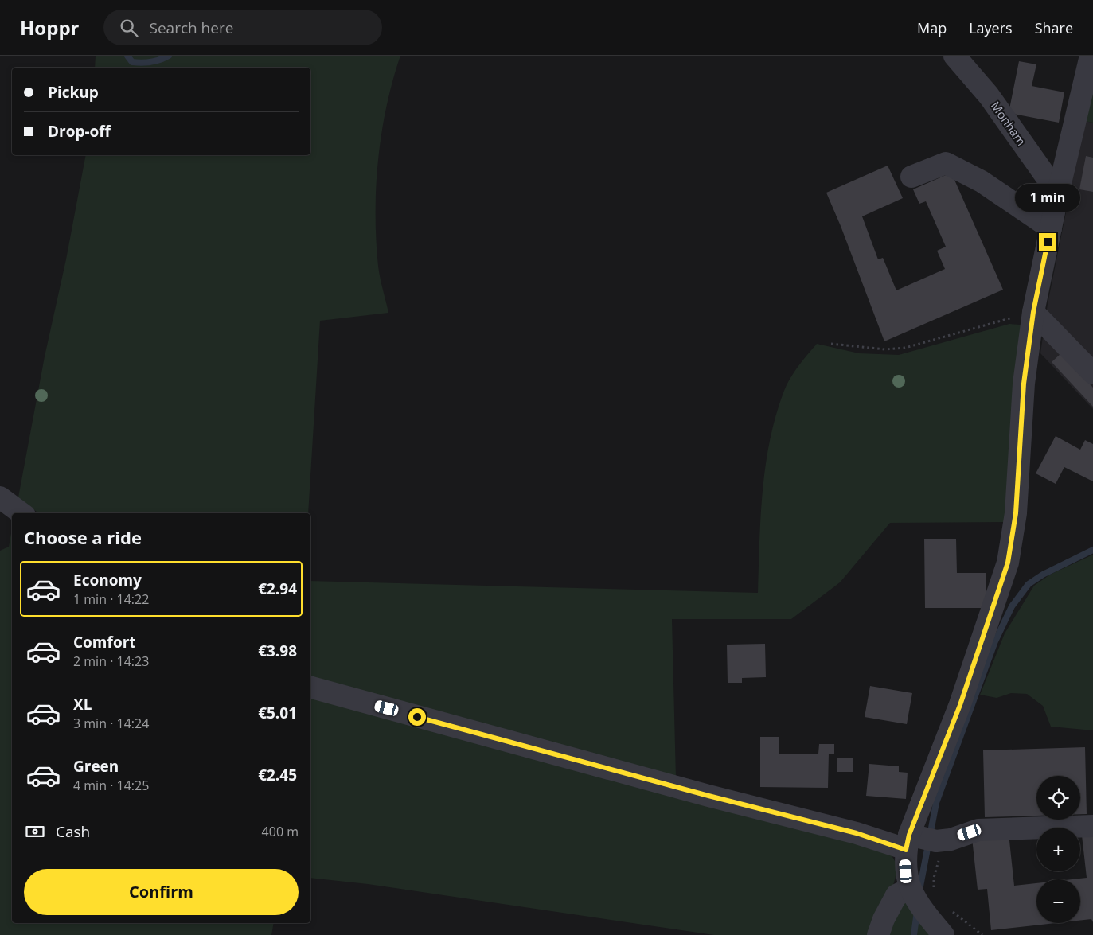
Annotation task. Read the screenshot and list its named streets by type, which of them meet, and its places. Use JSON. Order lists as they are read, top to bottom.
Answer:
{
  "streets": {
    "street": ["Monham"]
  },
  "page": {
    "header": "Hoppr",
    "search": "Search here",
    "nav": ["Map", "Layers", "Share"],
    "banner": ["Pickup", "Drop-off"],
    "bubble": "1 min",
    "heading": "Choose a ride",
    "list": [
      {
        "name": "Economy",
        "note": "1 min · 14:22",
        "value": "€2.94"
      },
      {
        "name": "Comfort",
        "note": "2 min · 14:23",
        "value": "€3.98"
      },
      {
        "name": "XL",
        "note": "3 min · 14:24",
        "value": "€5.01"
      },
      {
        "name": "Green",
        "note": "4 min · 14:25",
        "value": "€2.45"
      }
    ],
    "map_buttons": ["+", "−"],
    "pay": ["Cash", "400 m"],
    "buttons": "Confirm"
  }
}
